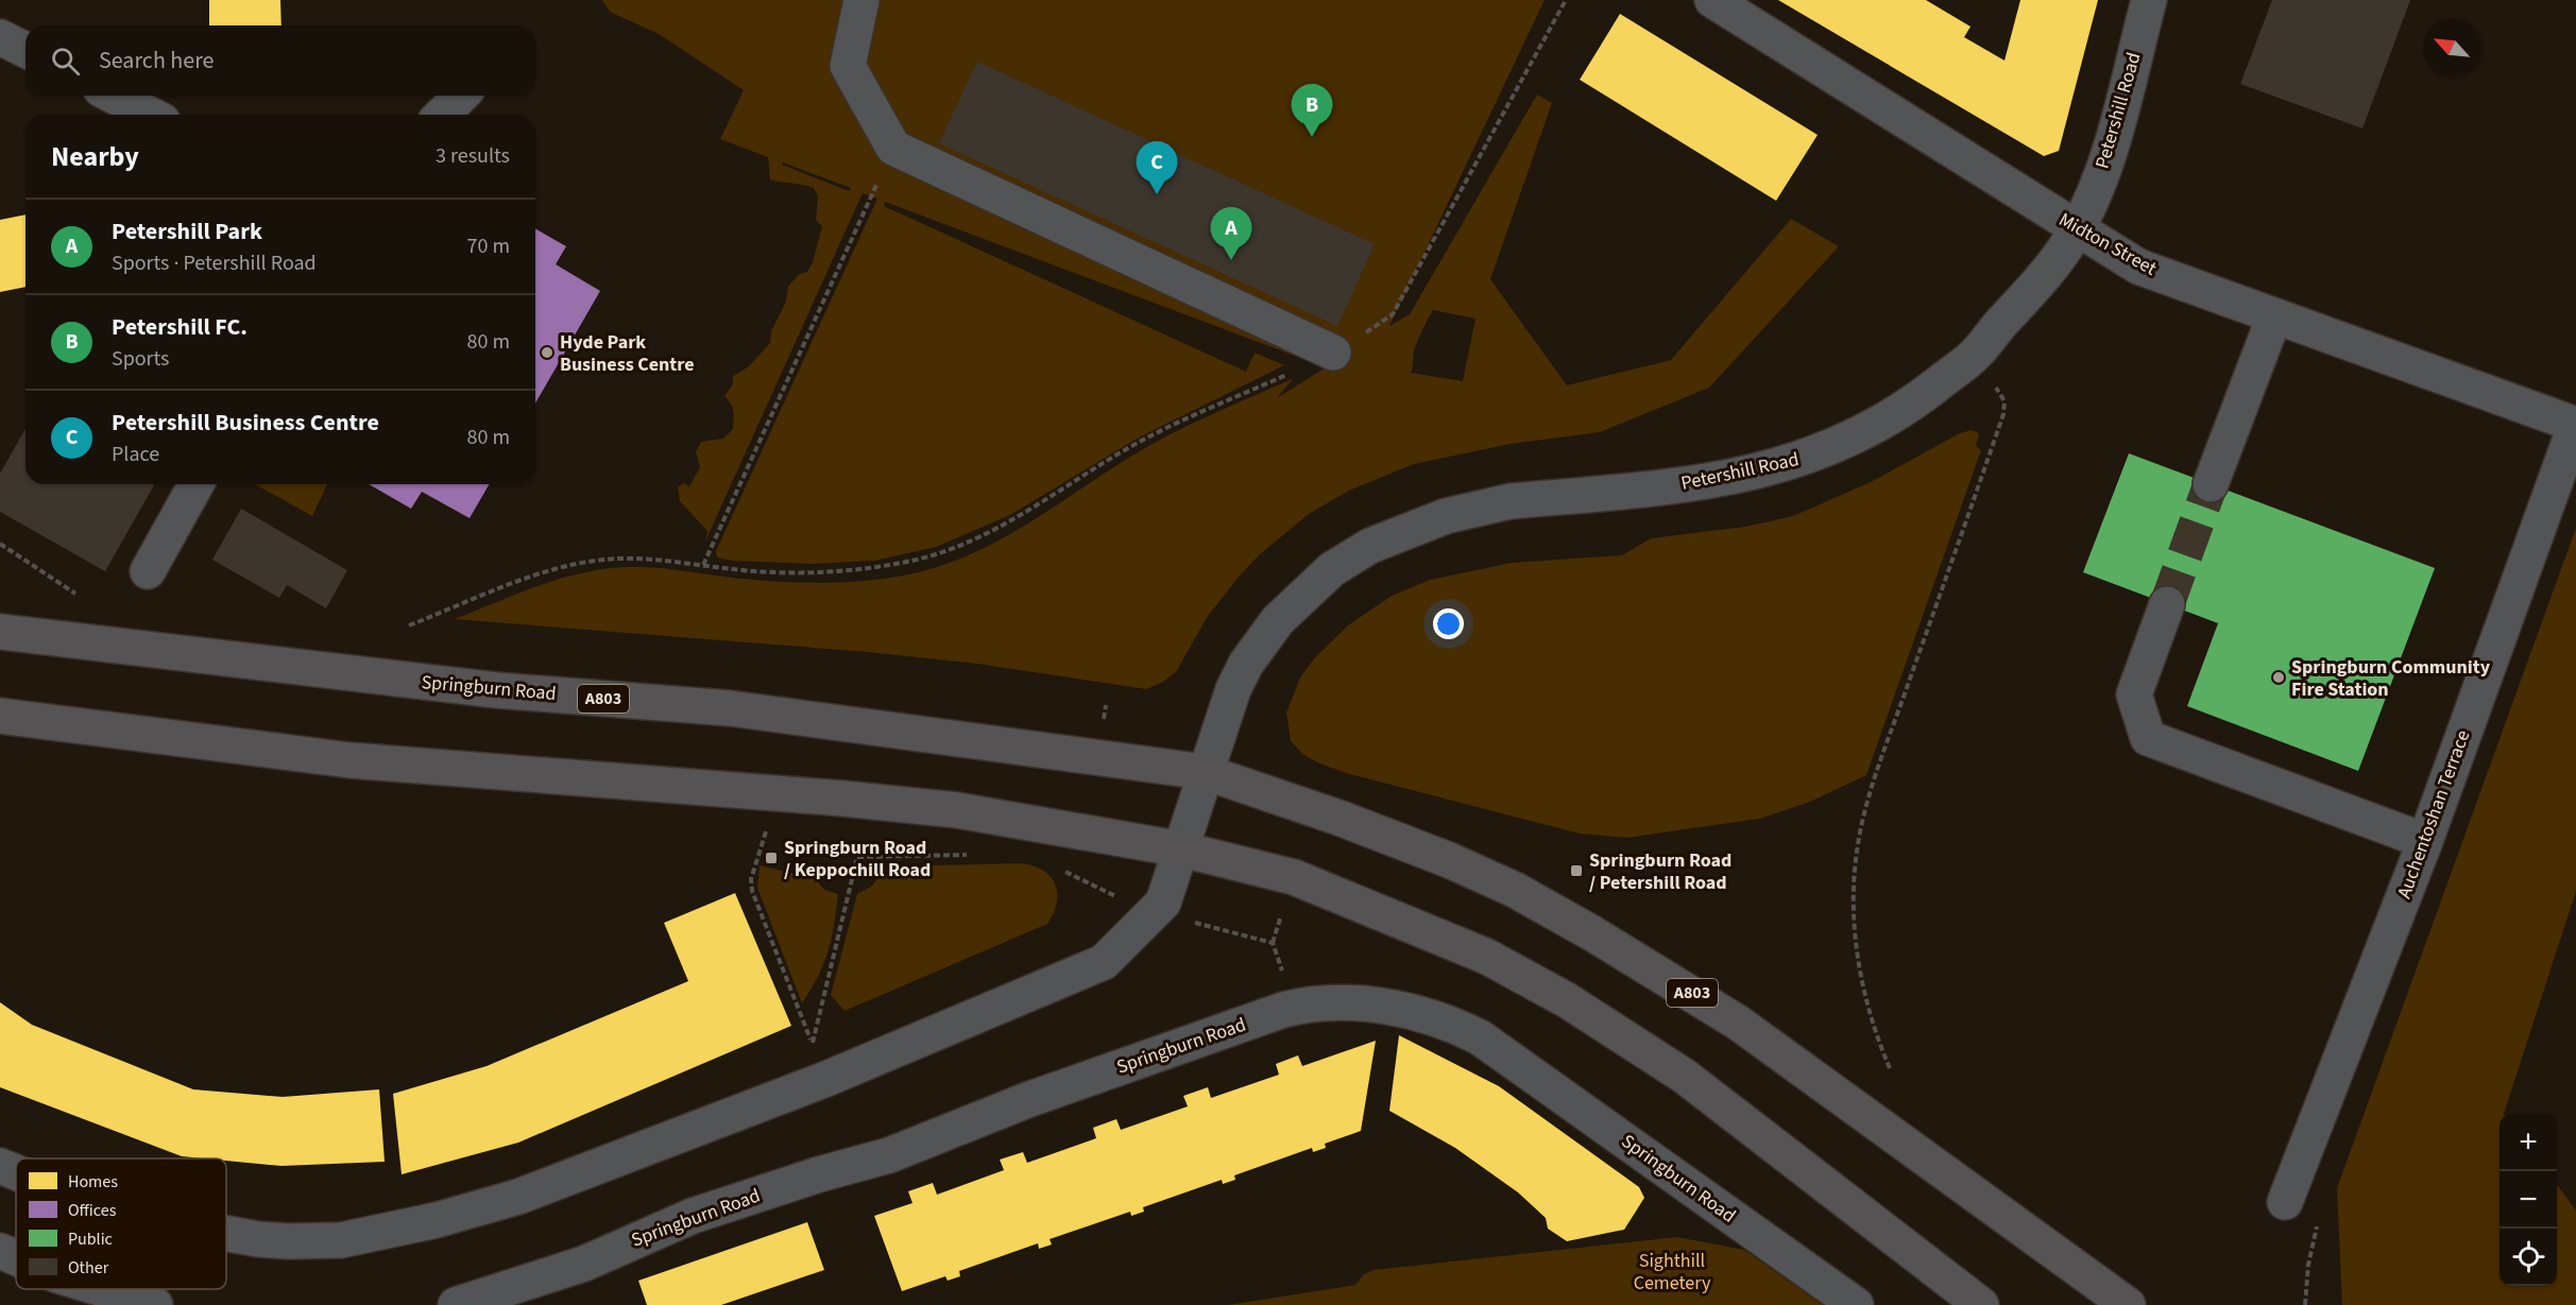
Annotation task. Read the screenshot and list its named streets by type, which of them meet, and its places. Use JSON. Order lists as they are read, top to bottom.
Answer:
{
  "streets": {
    "main road": ["Springburn Road", "A803"],
    "street": ["Petershill Road", "Midton Street", "Auchentoshan Terrace"]
  },
  "crossings": [
    ["Petershill Road", "Midton Street"],
    ["Petershill Road", "Springburn Road"],
    ["Midton Street", "Auchentoshan Terrace"]
  ],
  "parks": ["Sighthill Cemetery"],
  "places": {
    "other": ["Hyde Park Business Centre", "Springburn Community Fire Station"],
    "transit": ["Springburn Road / Keppochill Road", "Springburn Road / Petershill Road"]
  },
  "legend": [
    "Homes",
    "Offices",
    "Public",
    "Other"
  ],
  "north": "top left",
  "page": {
    "search": "Search here",
    "pins": ["B", "C", "A"],
    "heading": ["Nearby", "3 results"],
    "list": [
      {
        "mark": "A",
        "name": "Petershill Park",
        "note": "Sports · Petershill Road",
        "value": "70 m"
      },
      {
        "mark": "B",
        "name": "Petershill FC.",
        "note": "Sports",
        "value": "80 m"
      },
      {
        "mark": "C",
        "name": "Petershill Business Centre",
        "note": "Place",
        "value": "80 m"
      }
    ],
    "map_buttons": ["+", "−"]
  }
}
